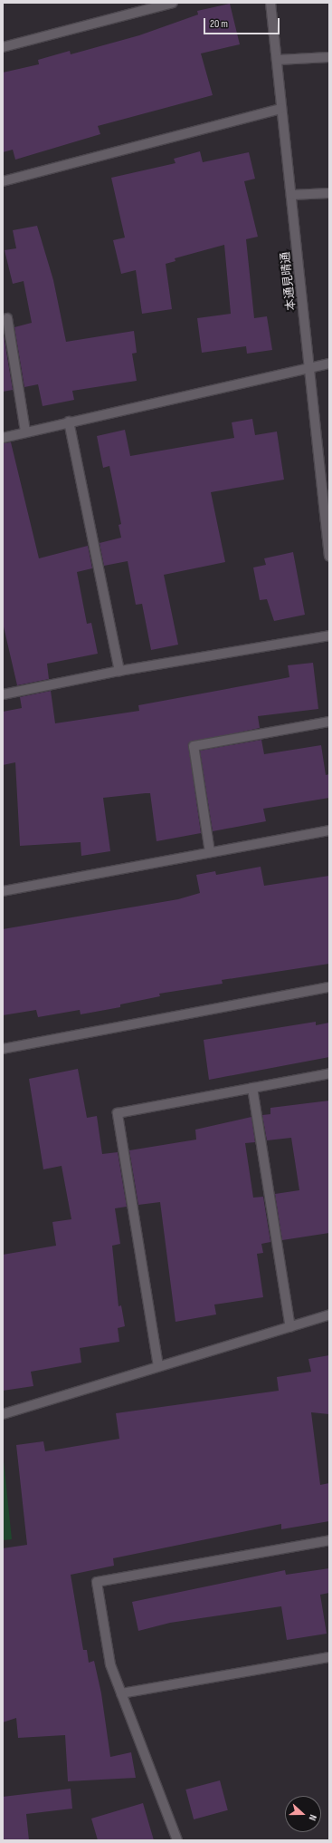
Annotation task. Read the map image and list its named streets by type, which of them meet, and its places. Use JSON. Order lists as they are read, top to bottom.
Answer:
{
  "streets": {
    "street": ["本通見晴通"]
  },
  "scale_bar": "20 m",
  "north": "right"
}
